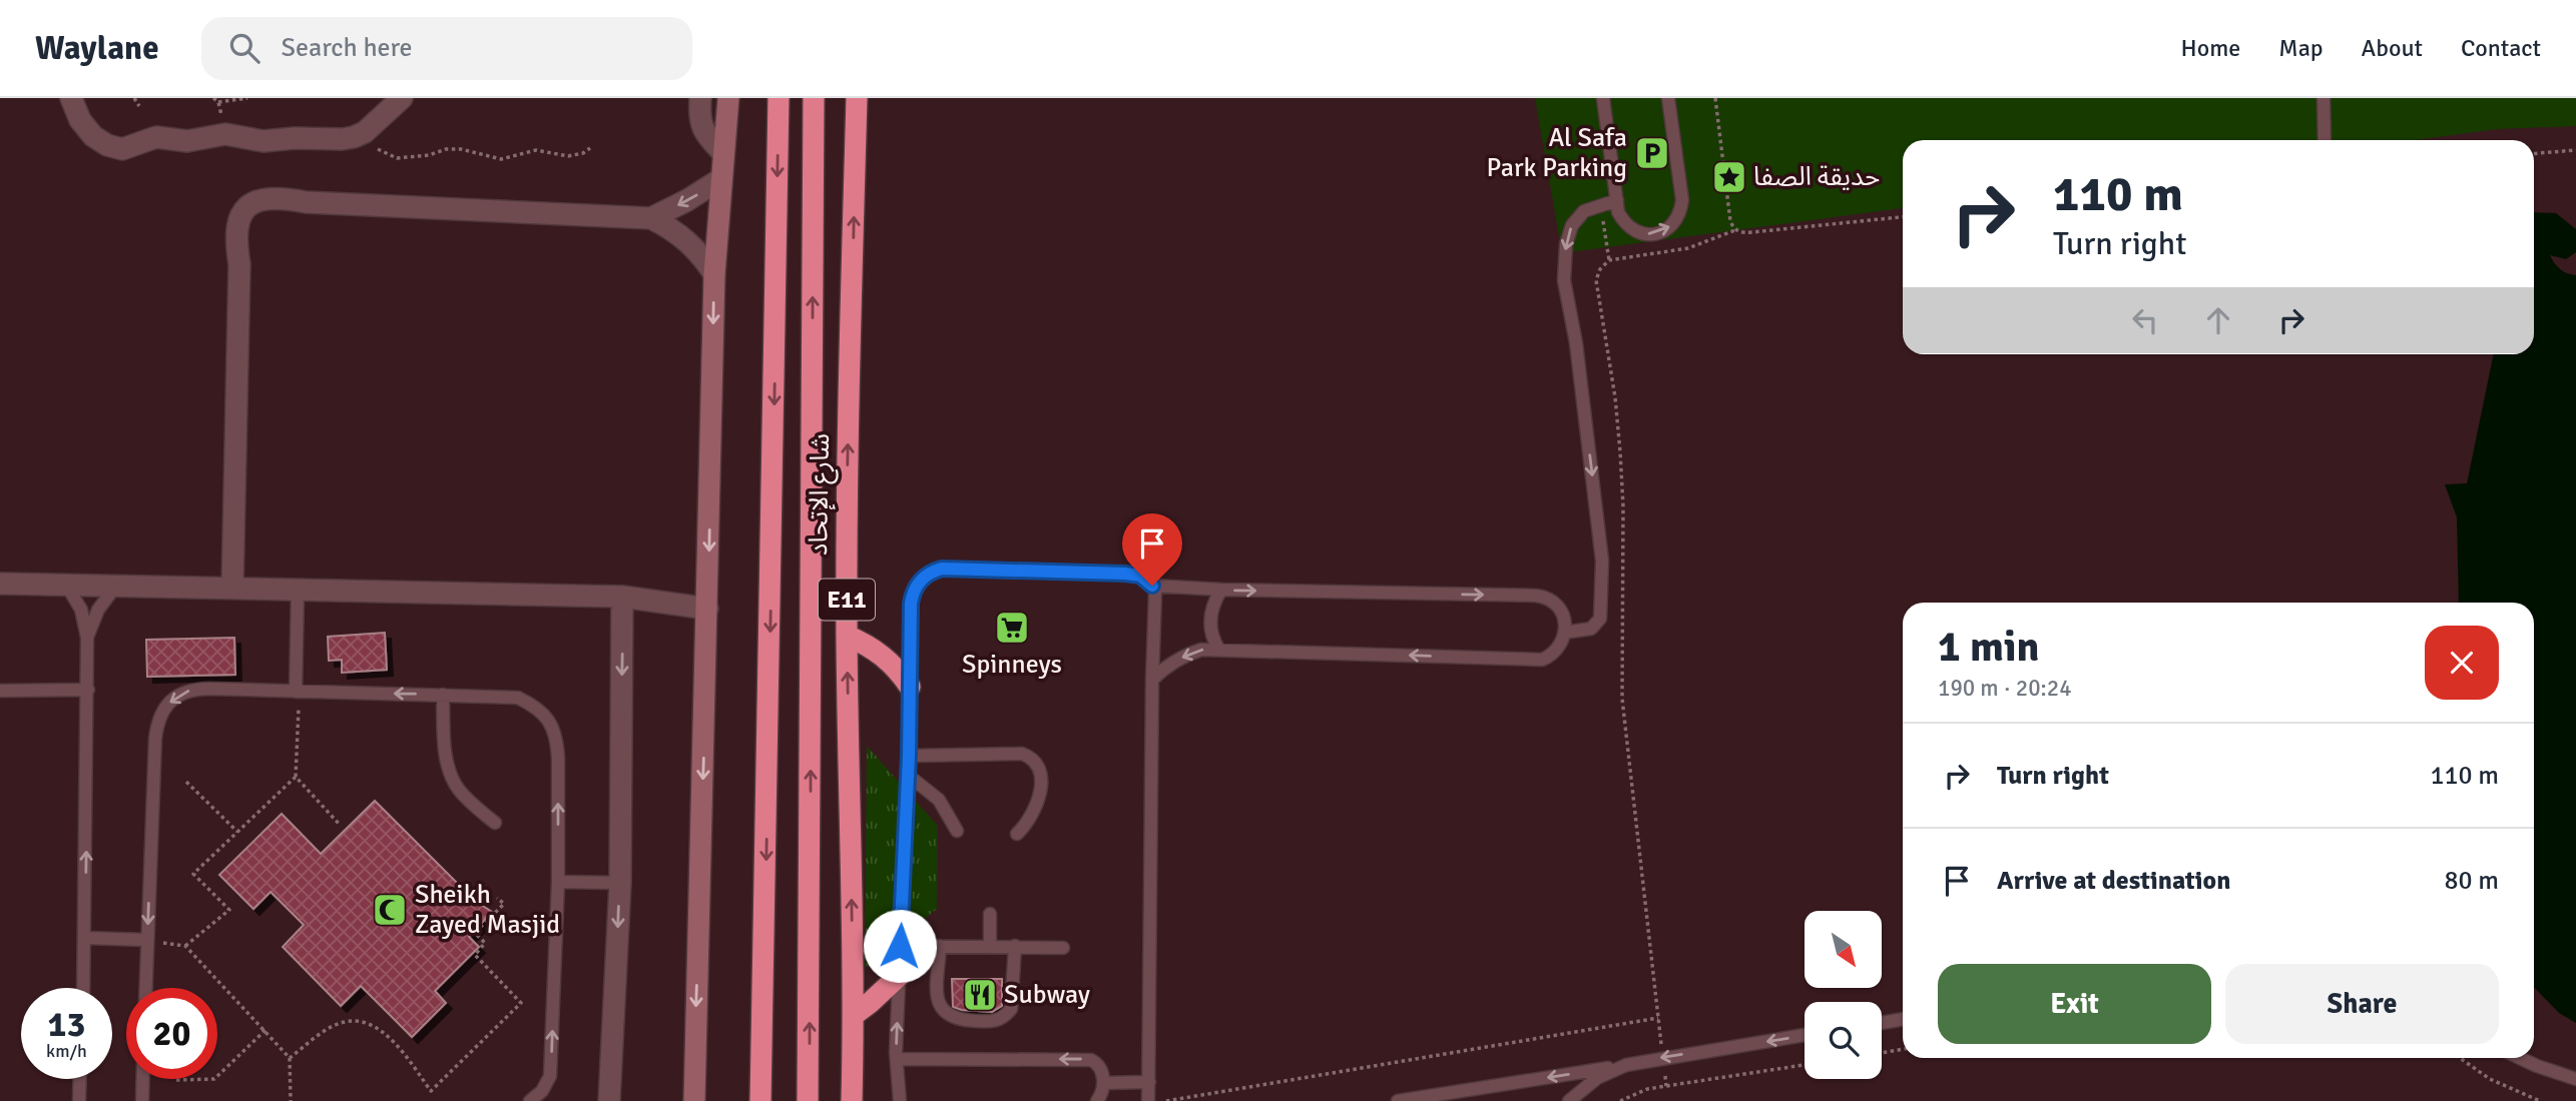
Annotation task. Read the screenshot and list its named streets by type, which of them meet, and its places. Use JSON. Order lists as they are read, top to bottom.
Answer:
{
  "streets": {
    "highway": ["شارع الإتحاد", "E11"]
  },
  "places": {
    "parking": ["Al Safa Park Parking"],
    "place": ["حديقة الصفا"],
    "supermarket": ["Spinneys"],
    "mosque": ["Sheikh Zayed Masjid"],
    "restaurant": ["Subway"]
  },
  "north": "bottom right",
  "page": {
    "header": "Waylane",
    "search": "Search here",
    "nav": [
      "Home",
      "Map",
      "About",
      "Contact"
    ],
    "turn": ["110 m", "Turn right"],
    "heading": ["1 min", "190 m · 20:24"],
    "list": [
      {
        "name": "Turn right",
        "value": "110 m"
      },
      {
        "name": "Arrive at destination",
        "value": "80 m"
      }
    ],
    "buttons": ["Exit", "Share"],
    "speed": "13 km/h",
    "limit": "20"
  }
}
